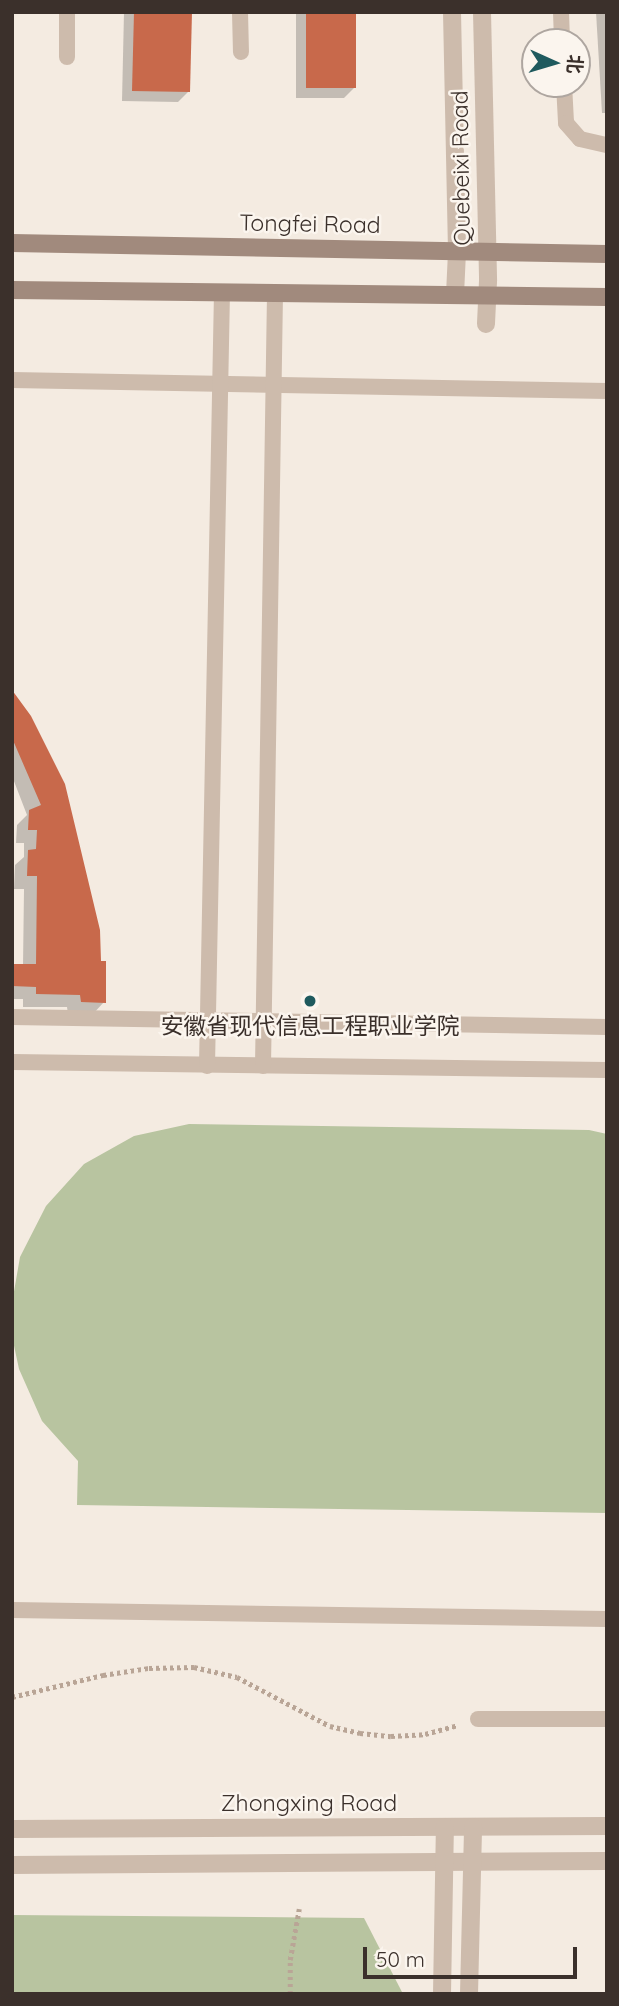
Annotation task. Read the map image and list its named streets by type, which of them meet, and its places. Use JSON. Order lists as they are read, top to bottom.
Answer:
{
  "streets": {
    "main road": ["Tongfei Road"],
    "street": ["Quebeixi Road", "Zhongxing Road"]
  },
  "crossings": [
    ["Quebeixi Road", "Tongfei Road"]
  ],
  "places": ["安徽省现代信息工程职业学院"],
  "scale_bar": "50 m",
  "north": "right"
}
